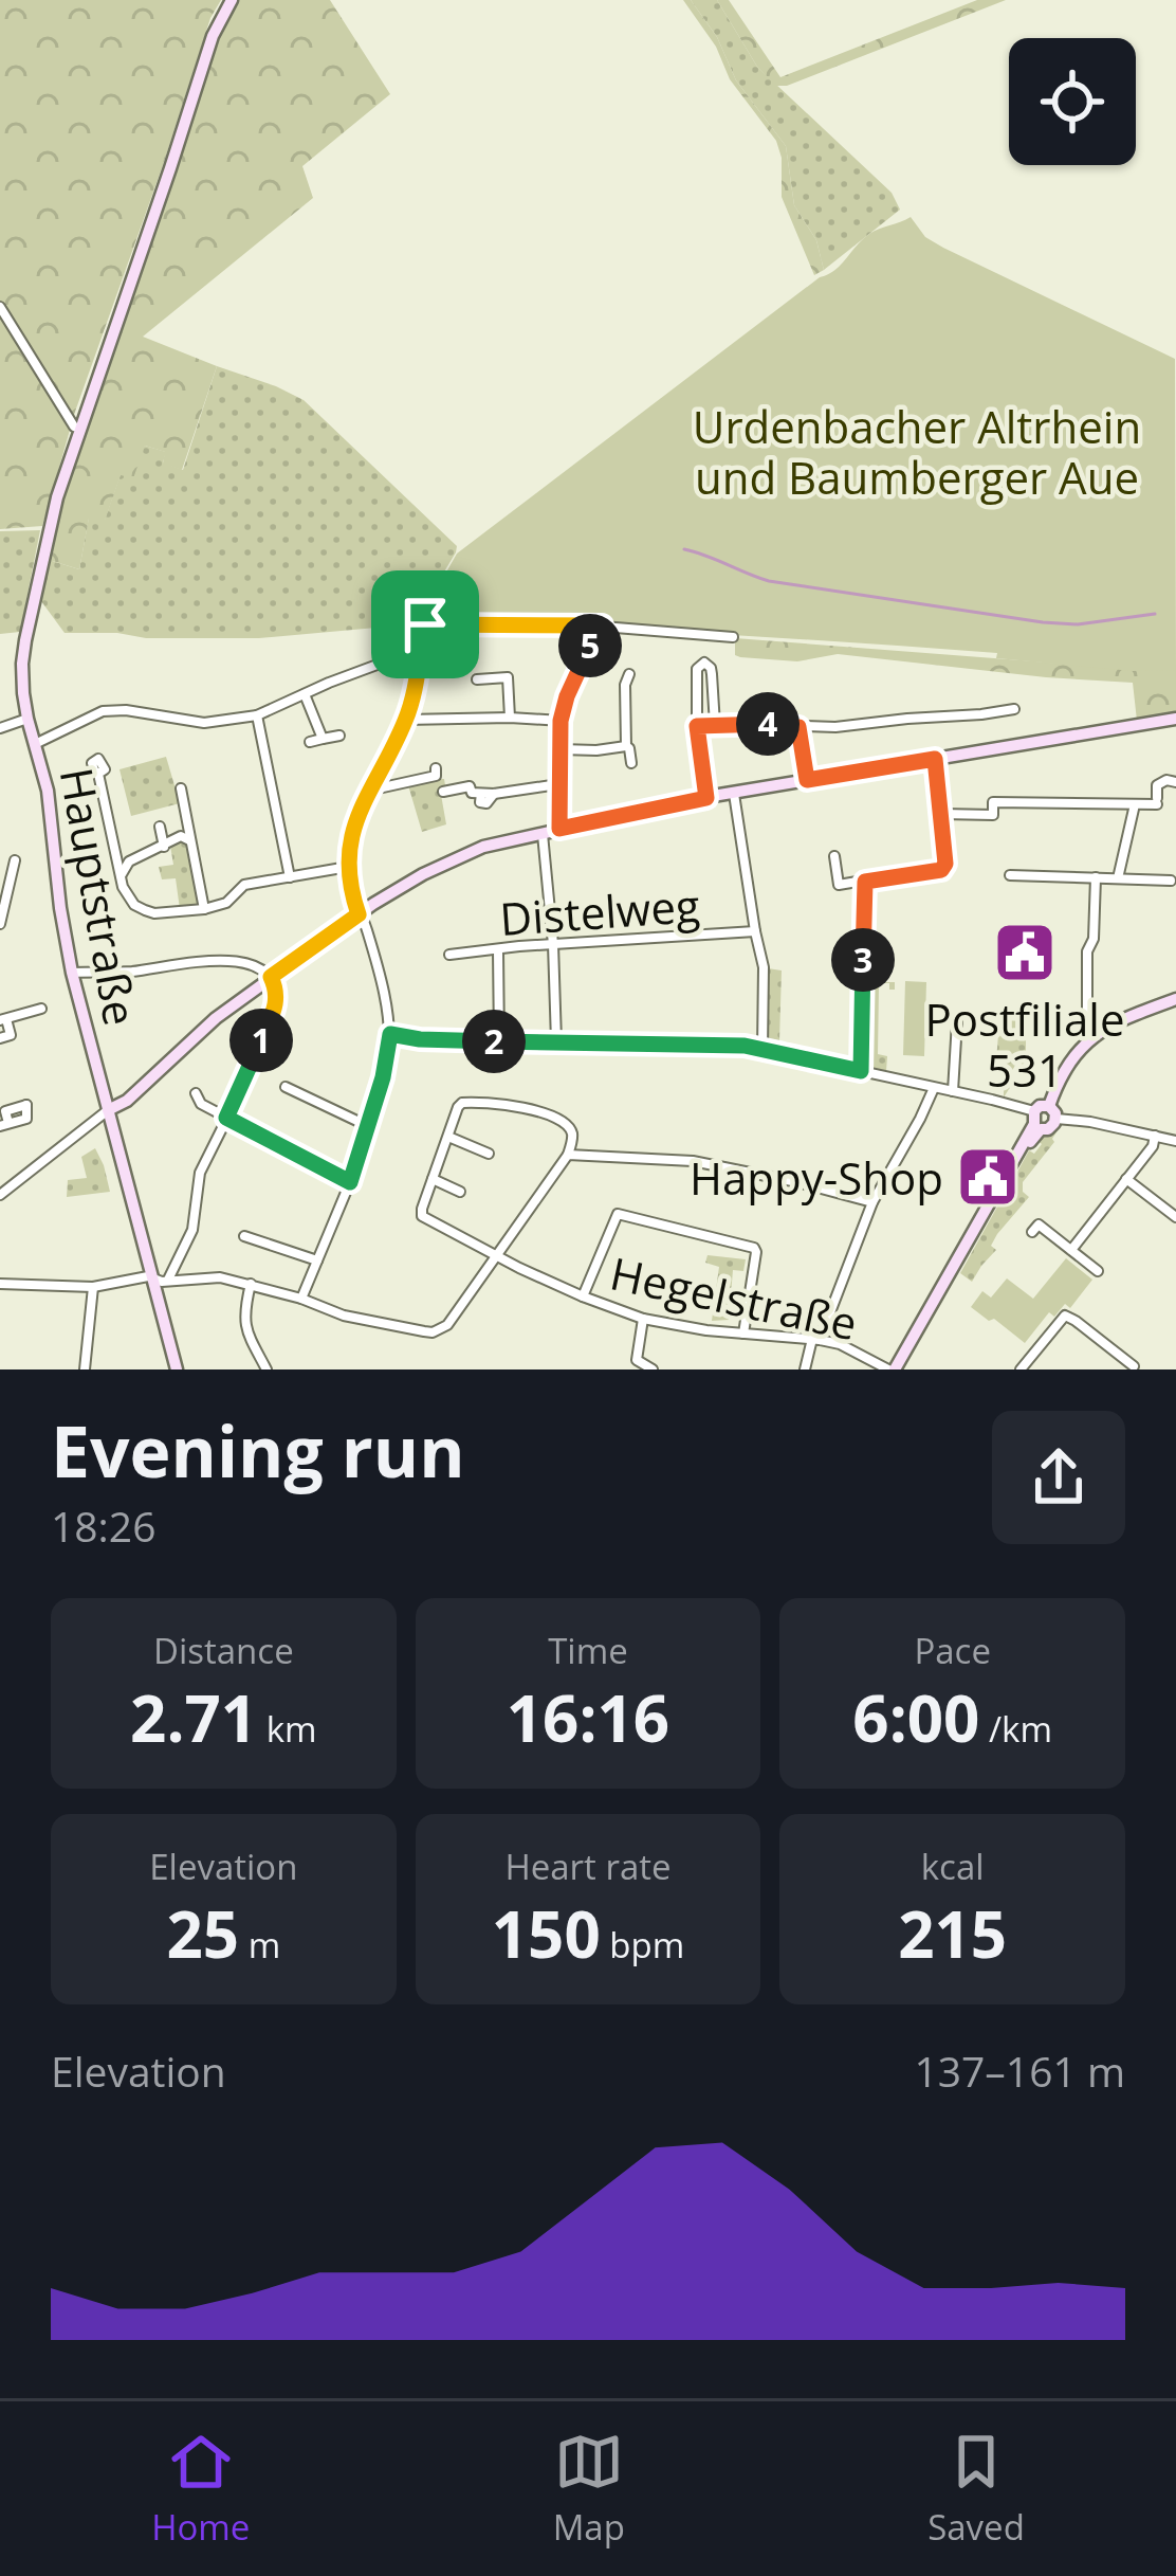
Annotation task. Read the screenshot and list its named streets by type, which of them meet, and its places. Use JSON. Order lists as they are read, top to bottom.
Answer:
{
  "streets": {
    "street": ["Hauptstraße", "Distelweg", "Hegelstraße"]
  },
  "parks": ["Urdenbacher Altrhein und Baumberger Aue"],
  "places": {
    "public building": ["Postfiliale 531", "Happy-Shop"]
  },
  "page": {
    "pins": [
      "5",
      "4",
      "3",
      "1",
      "2"
    ],
    "heading": ["Evening run", "18:26"],
    "stats": [
      ["Distance", "2.71 km"],
      ["Time", "16:16"],
      ["Pace", "6:00 /km"],
      ["Elevation", "25 m"],
      ["Heart rate", "150 bpm"],
      ["kcal", "215"]
    ],
    "chart": ["Elevation", "137–161 m"],
    "tabs": ["Home", "Map", "Saved"]
  }
}
